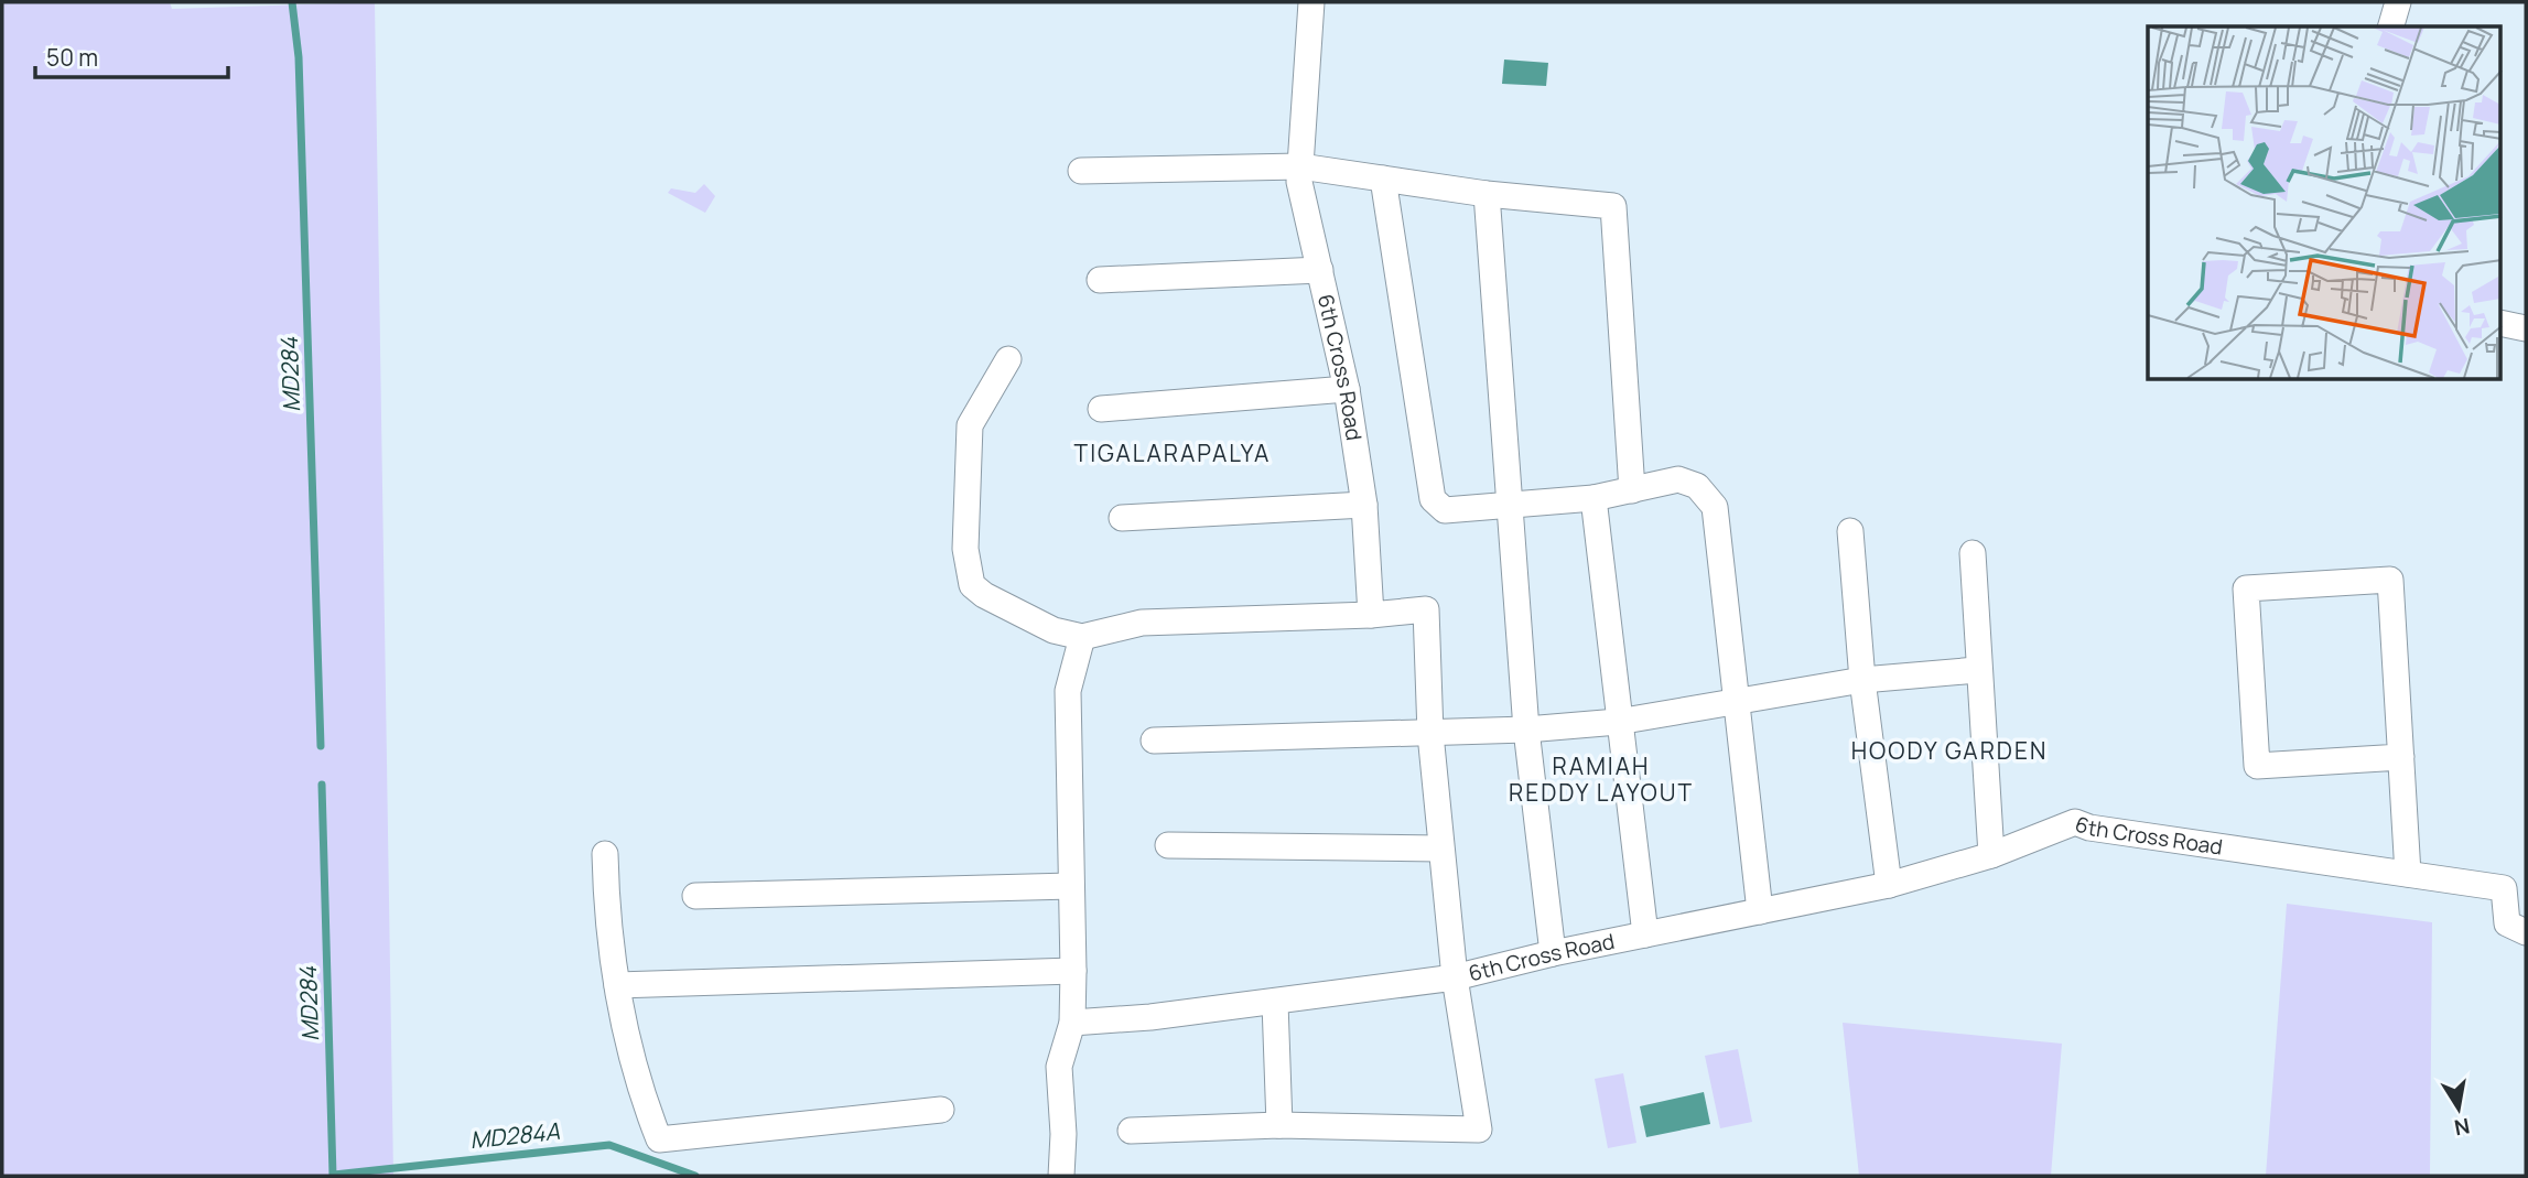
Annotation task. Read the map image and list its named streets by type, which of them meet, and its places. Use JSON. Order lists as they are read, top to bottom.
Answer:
{
  "streets": {
    "street": ["6th Cross Road"]
  },
  "districts": ["TIGALARAPALYA", "HOODY GARDEN", "RAMIAH REDDY LAYOUT"],
  "water": ["MD284", "MD284A"],
  "scale_bar": "50 m",
  "north": "bottom"
}
